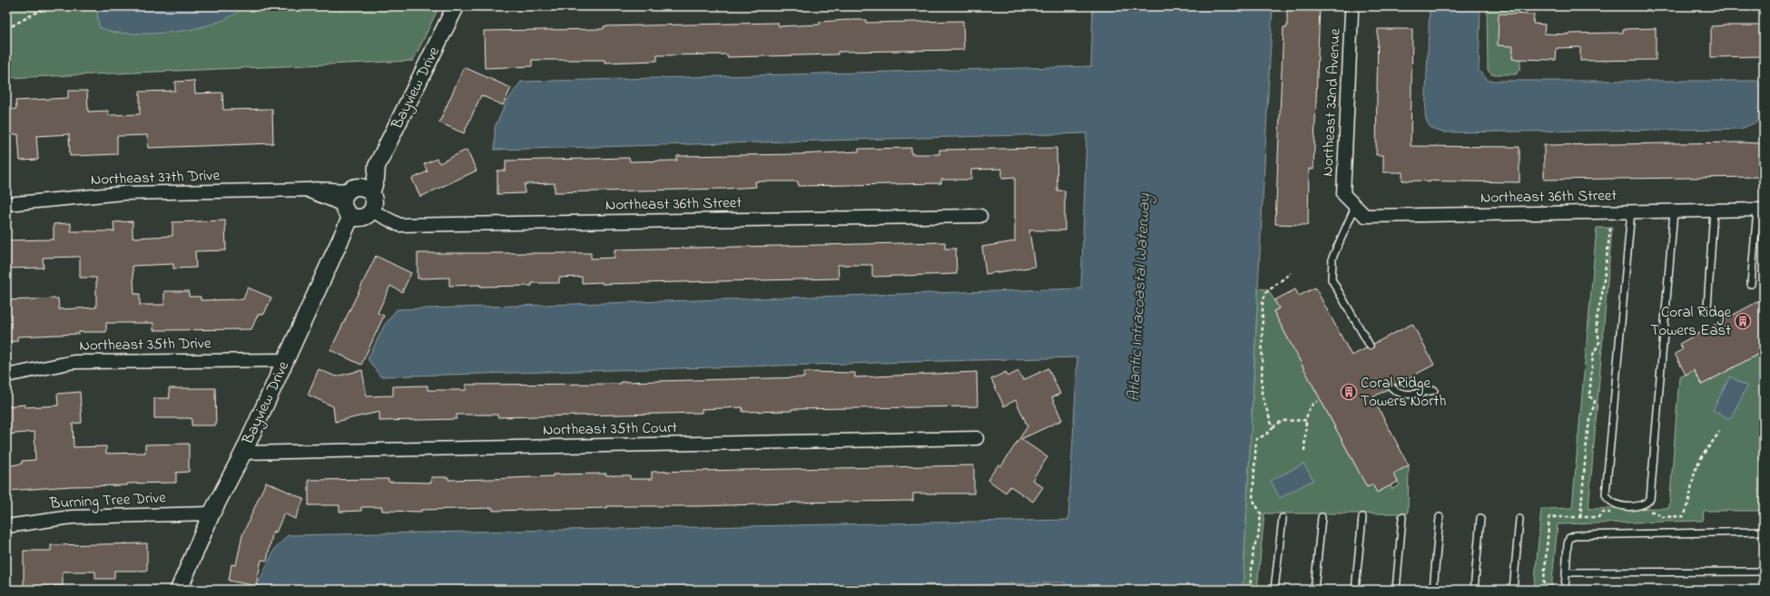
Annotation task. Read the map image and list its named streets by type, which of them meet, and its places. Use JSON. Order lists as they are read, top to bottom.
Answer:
{
  "streets": {
    "street": [
      "Bayview Drive",
      "Northeast 32nd Avenue",
      "Northeast 37th Drive",
      "Northeast 36th Street",
      "Northeast 35th Drive",
      "Northeast 35th Court",
      "Burning Tree Drive"
    ]
  },
  "crossings": [
    ["Bayview Drive", "Northeast 37th Drive"],
    ["Bayview Drive", "Northeast 36th Street"],
    ["Bayview Drive", "Northeast 35th Drive"],
    ["Bayview Drive", "Northeast 35th Court"],
    ["Bayview Drive", "Burning Tree Drive"],
    ["Northeast 32nd Avenue", "Northeast 36th Street"],
    ["Northeast 37th Drive", "Northeast 36th Street"]
  ],
  "water": ["Atlantic Intracoastal Waterway"],
  "places": {
    "building": ["Coral Ridge Towers East", "Coral Ridge Towers North"]
  }
}
